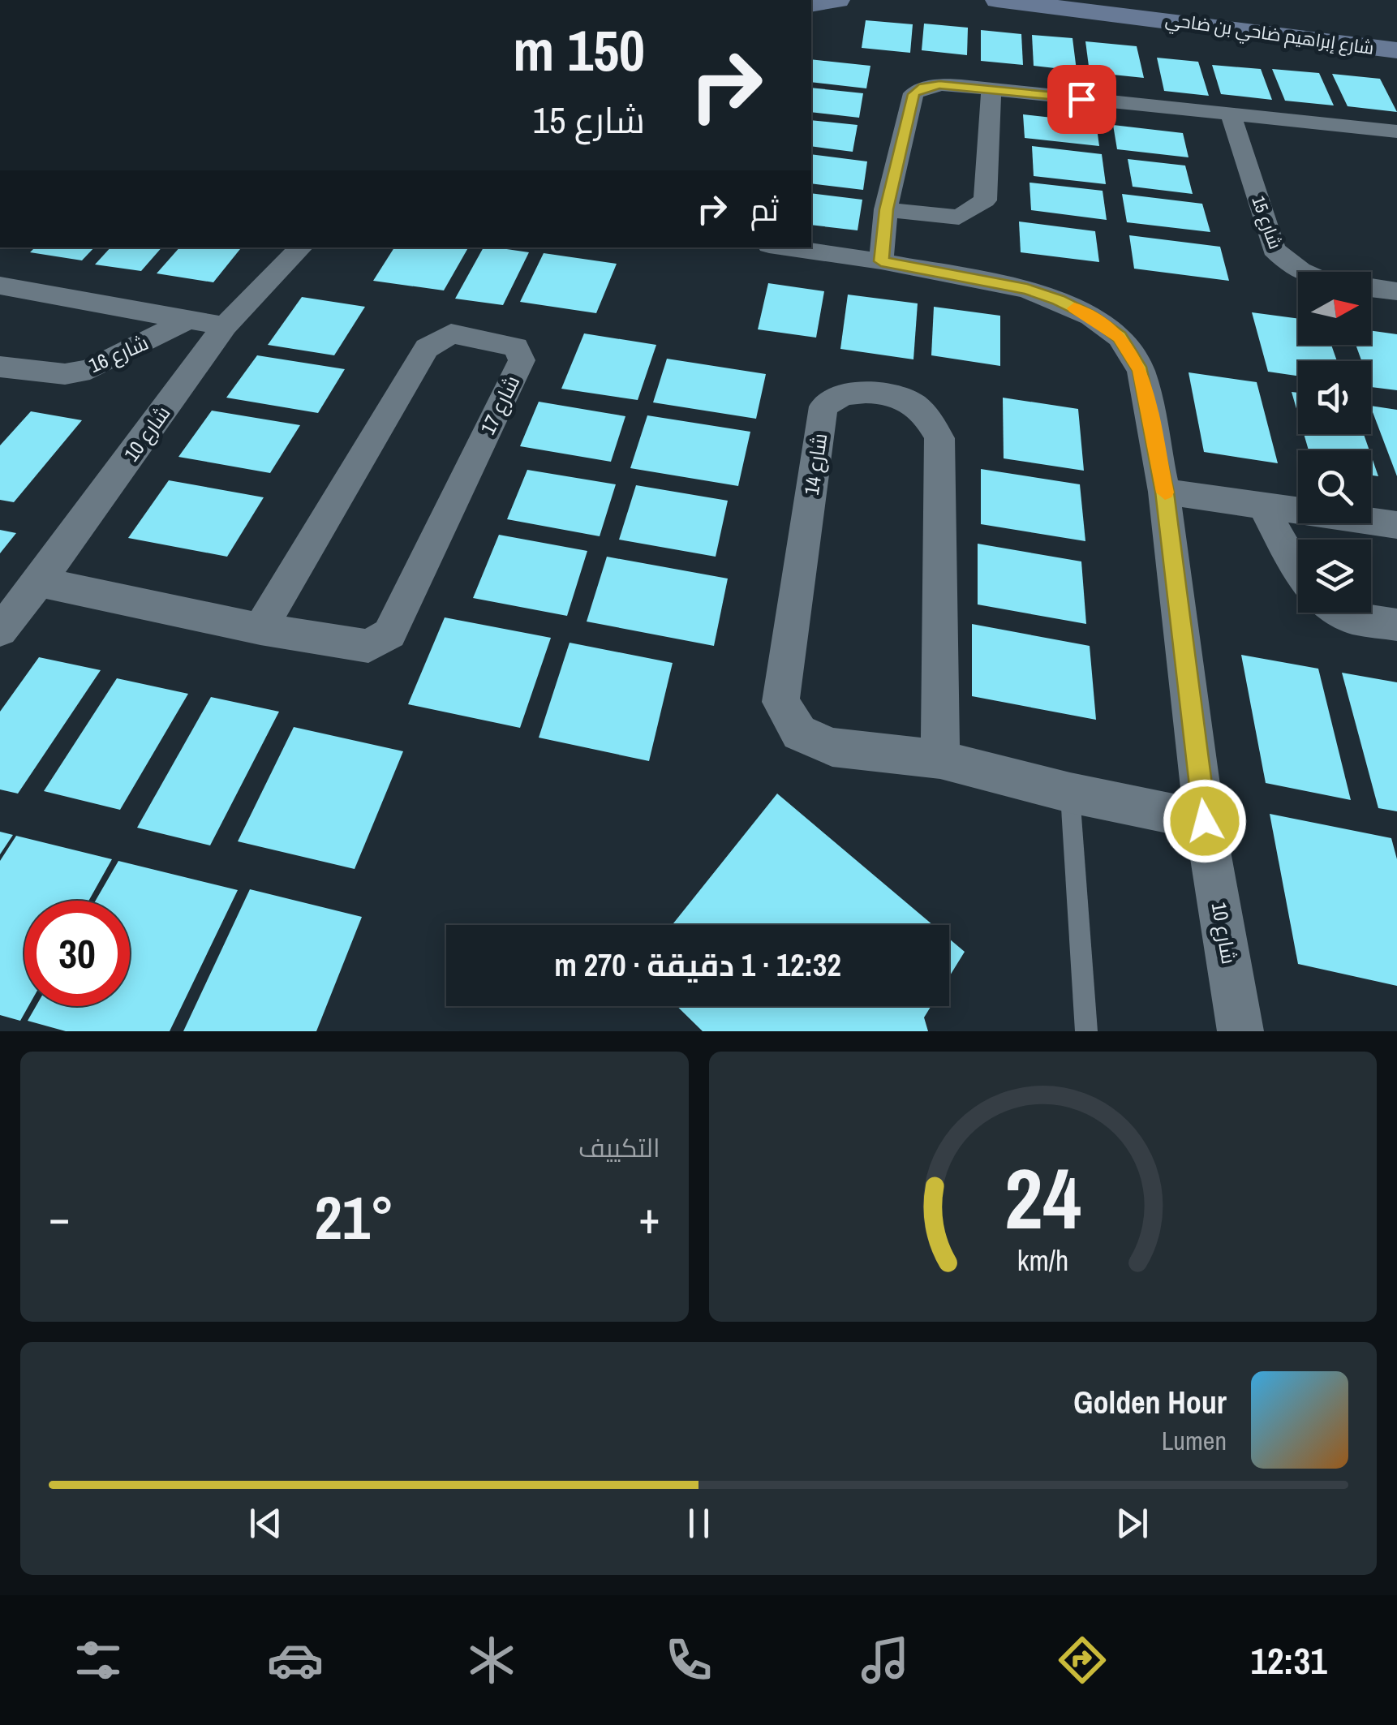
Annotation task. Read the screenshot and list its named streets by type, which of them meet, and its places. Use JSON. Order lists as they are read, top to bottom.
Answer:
{
  "streets": {
    "street": [
      "شارع إبراهيم ضاحي بن ضاحي",
      "شارع 15",
      "شارع 16",
      "شارع 17",
      "شارع 10",
      "شارع 14"
    ]
  },
  "crossings": [
    ["شارع 16", "شارع 10"],
    ["شارع 17", "شارع 10"],
    ["شارع 10", "شارع 14"]
  ],
  "north": "right",
  "page": {
    "turn": ["150 m", "شارع 15"],
    "then": "ثم",
    "limit": "30",
    "trip": "12:32 · 1 دقيقة · 270 m",
    "tile": "التكييف",
    "heat": ["−", "21°", "+"],
    "song": ["Golden Hour", "Lumen"],
    "tabs": "12:31",
    "gauge": ["24", "km/h"]
  }
}
